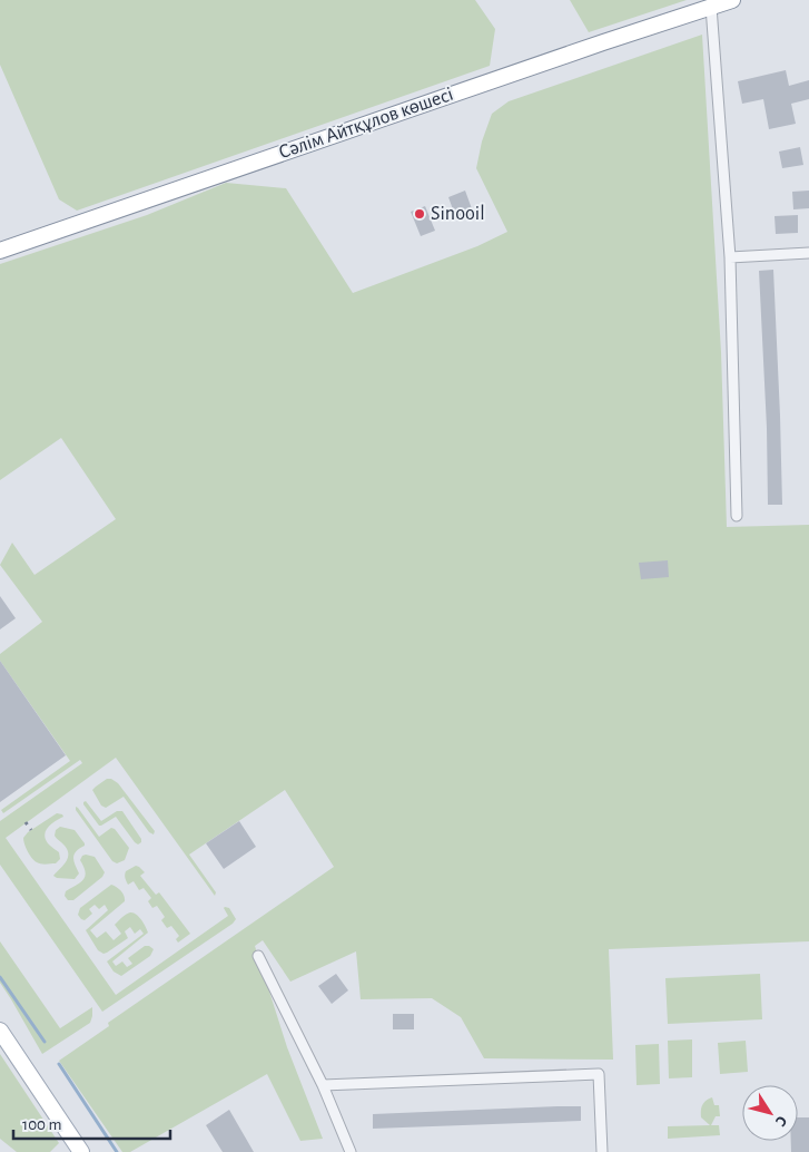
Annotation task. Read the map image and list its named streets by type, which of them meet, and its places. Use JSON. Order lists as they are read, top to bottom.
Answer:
{
  "streets": {
    "main road": ["Сәлім Айтқұлов көшесі"]
  },
  "places": ["Sinooil"],
  "scale_bar": "100 m",
  "north": "bottom right"
}
